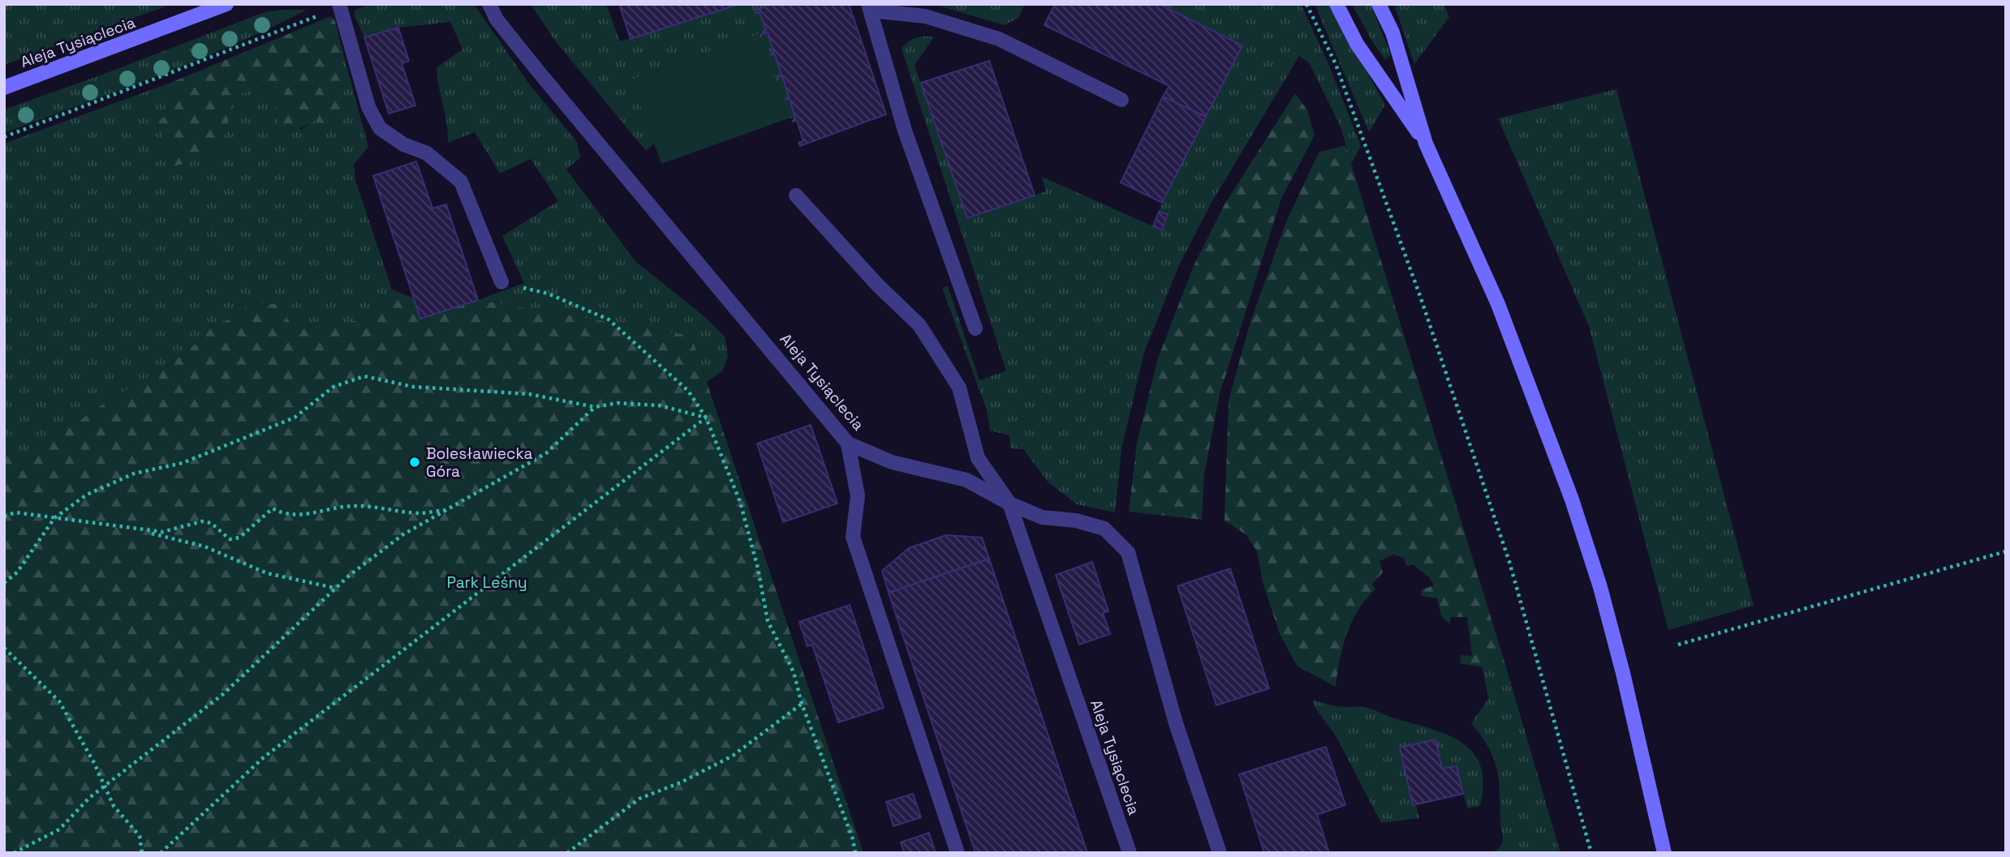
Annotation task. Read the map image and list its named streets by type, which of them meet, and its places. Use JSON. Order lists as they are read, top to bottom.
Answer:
{
  "streets": {
    "main road": ["Aleja Tysiąclecia"]
  },
  "parks": ["Park Leśny"],
  "places": ["Bolesławiecka Góra"]
}
